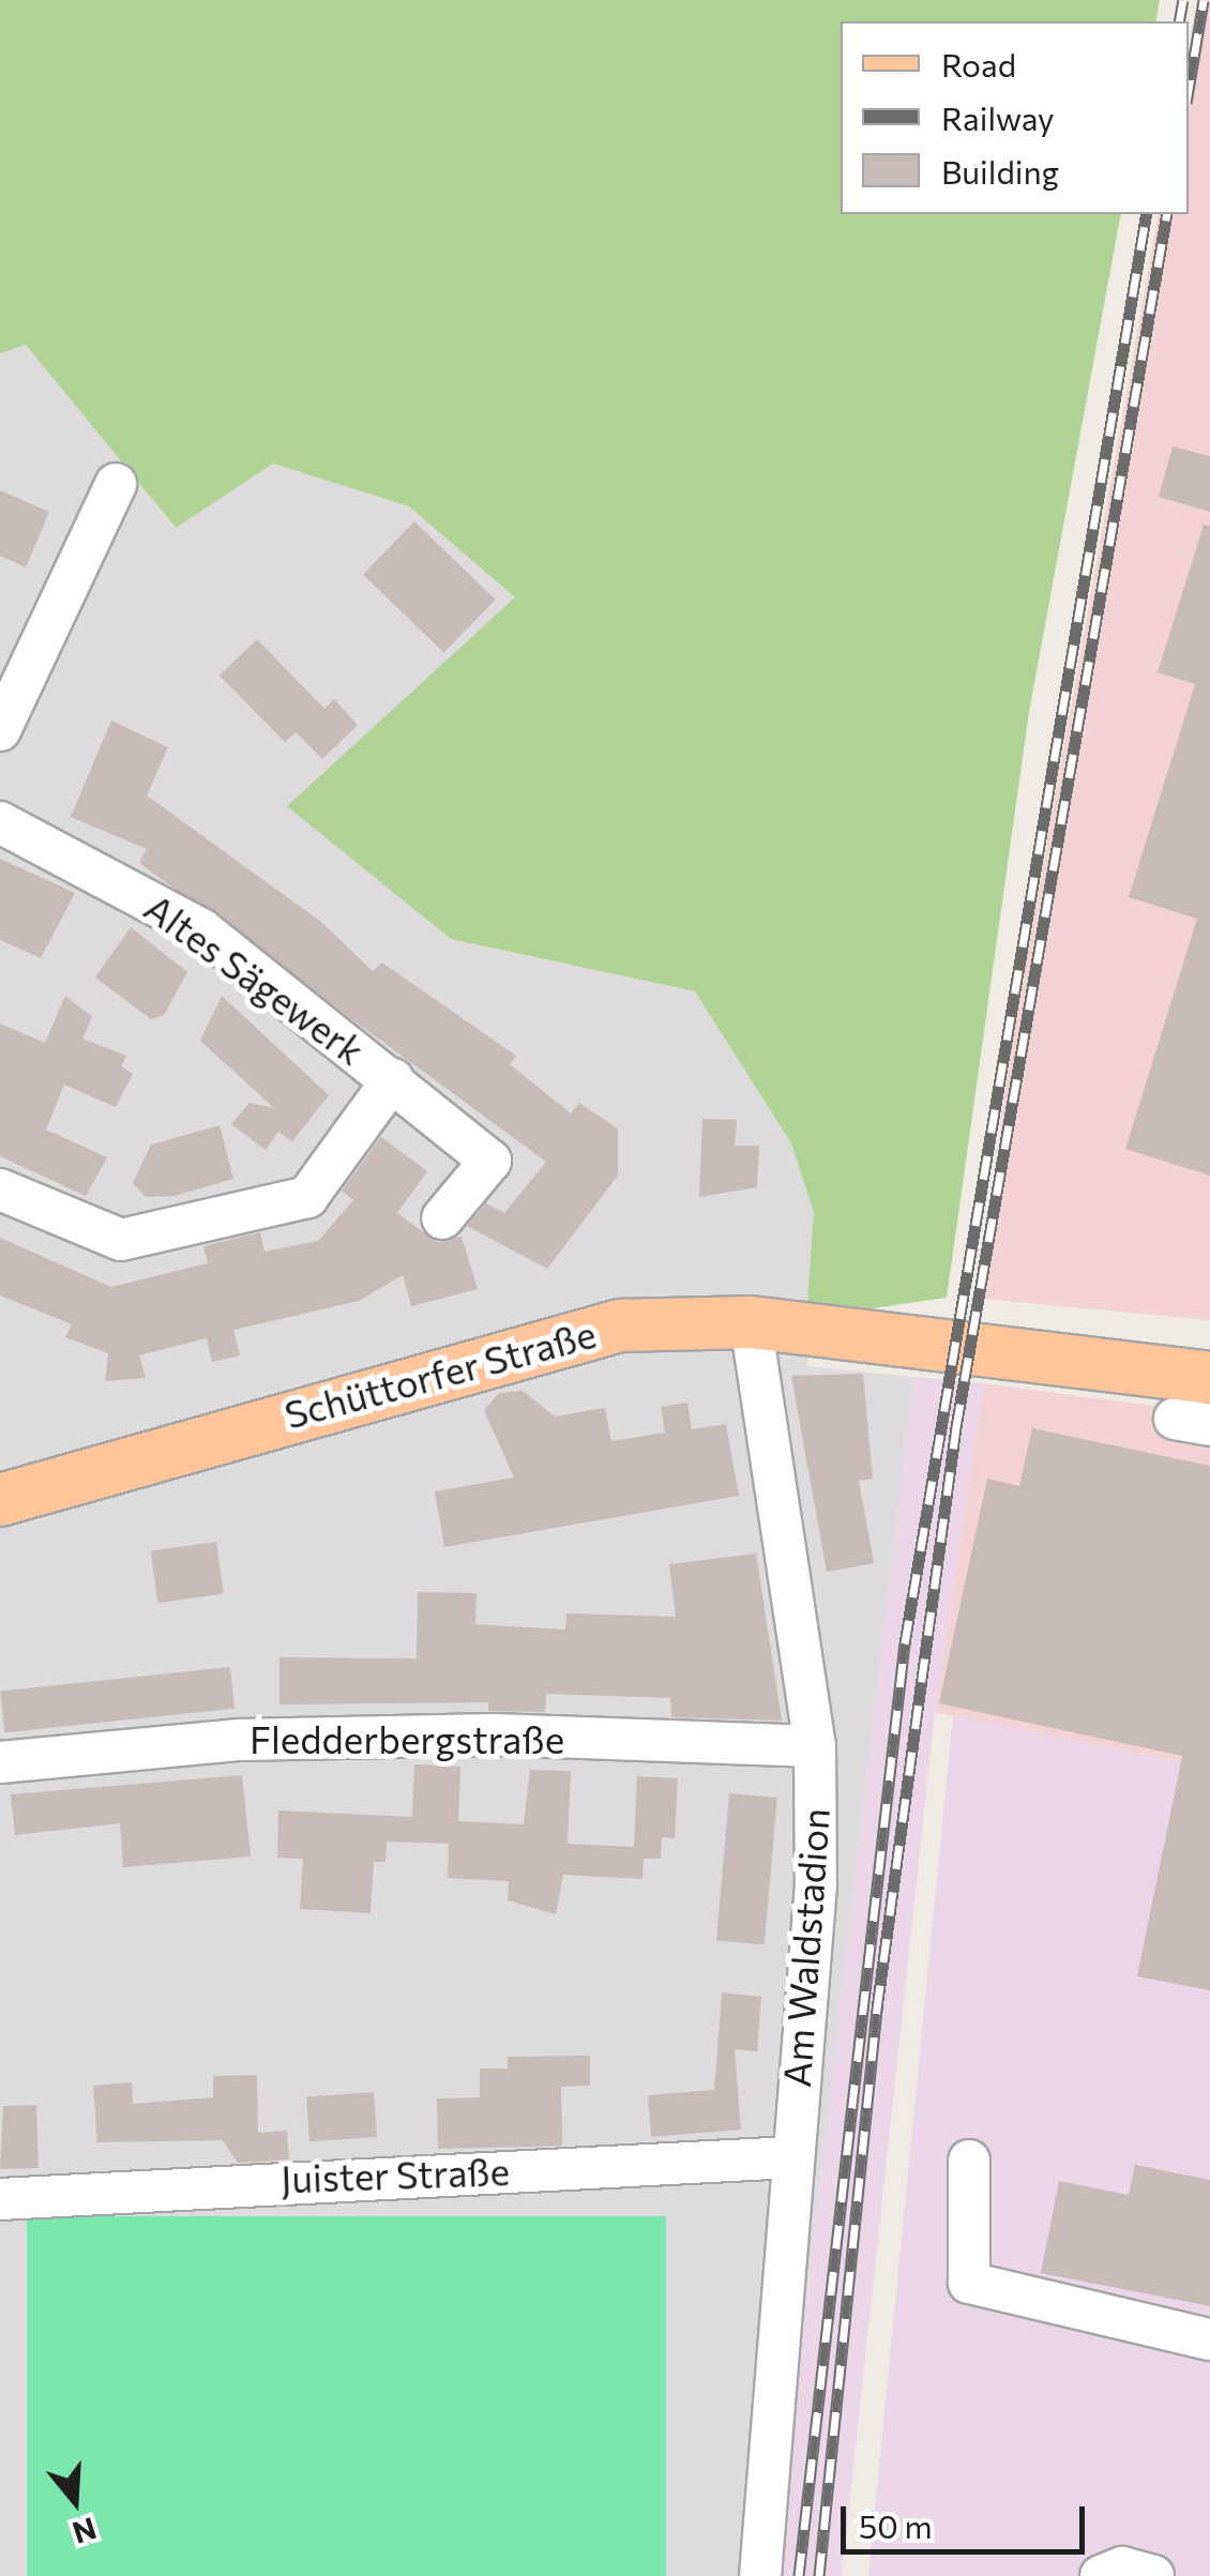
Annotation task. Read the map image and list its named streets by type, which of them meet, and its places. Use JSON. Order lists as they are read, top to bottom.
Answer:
{
  "streets": {
    "main road": ["Schüttorfer Straße"],
    "street": [
      "Altes Sägewerk",
      "Fledderbergstraße",
      "Am Waldstadion",
      "Juister Straße"
    ]
  },
  "crossings": [
    ["Schüttorfer Straße", "Am Waldstadion"],
    ["Fledderbergstraße", "Am Waldstadion"],
    ["Am Waldstadion", "Juister Straße"]
  ],
  "legend": ["Road", "Railway", "Building"],
  "scale_bar": "50 m",
  "north": "bottom"
}
